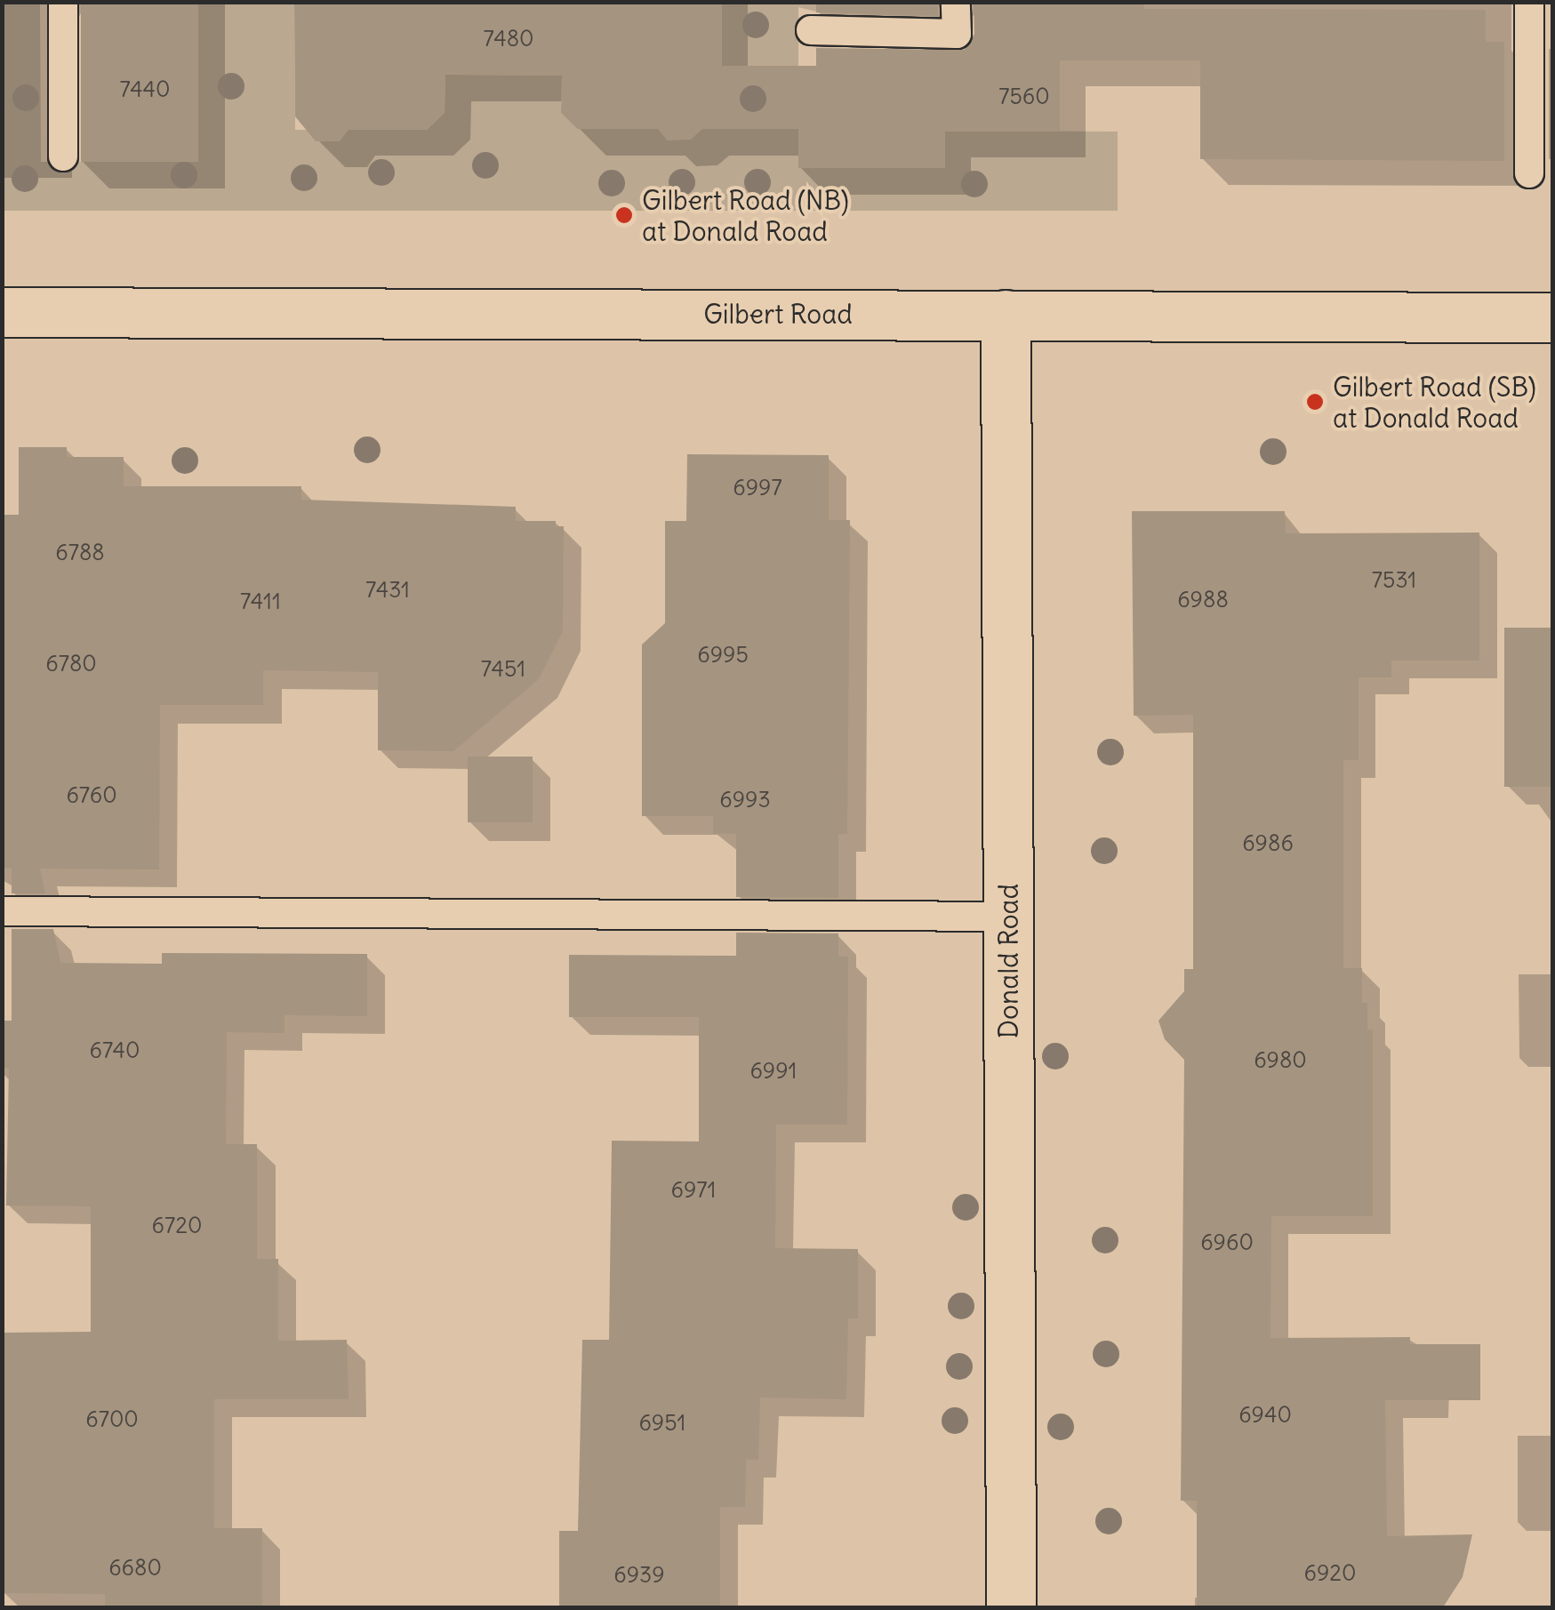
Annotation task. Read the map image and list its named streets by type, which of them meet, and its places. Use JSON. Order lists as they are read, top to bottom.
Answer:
{
  "streets": {
    "main road": ["Gilbert Road", "Donald Road"]
  },
  "crossings": [
    ["Gilbert Road", "Donald Road"]
  ],
  "places": ["Gilbert Road (NB) at Donald Road", "Gilbert Road (SB) at Donald Road"],
  "house_numbers": [
    "7480",
    "7440",
    "7560",
    "6997",
    "6788",
    "7531",
    "7431",
    "6988",
    "7411",
    "6995",
    "6780",
    "7451",
    "6760",
    "6993",
    "6986",
    "6740",
    "6980",
    "6991",
    "6971",
    "6720",
    "6960",
    "6940",
    "6700",
    "6951",
    "6680",
    "6920",
    "6939"
  ]
}
